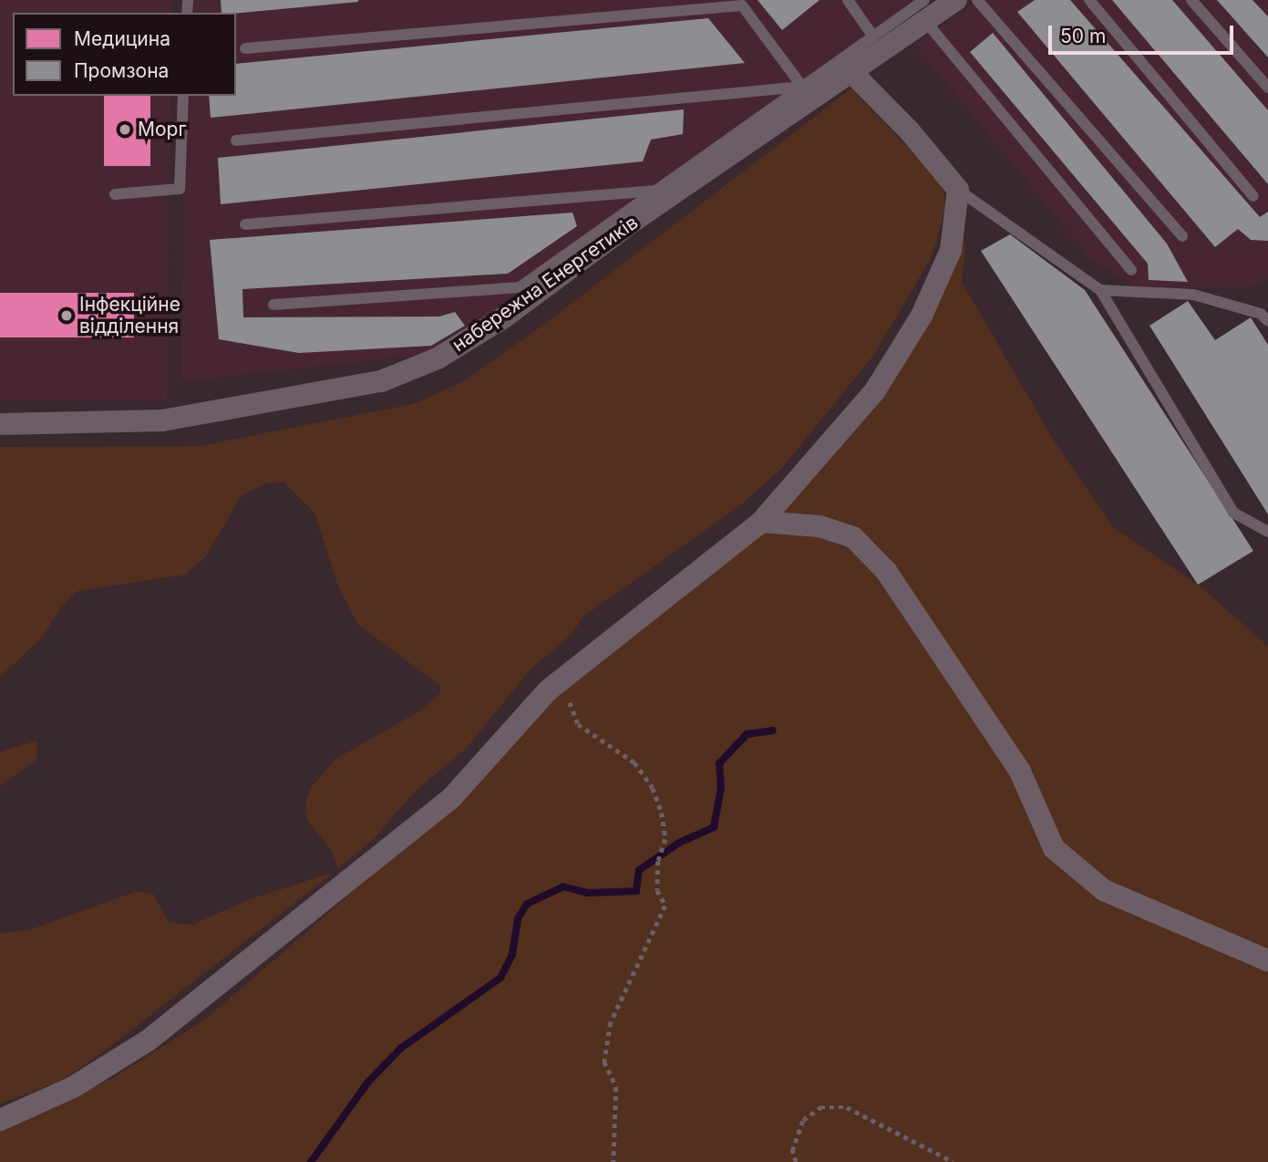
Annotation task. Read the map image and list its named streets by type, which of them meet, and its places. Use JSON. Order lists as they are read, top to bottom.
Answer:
{
  "streets": {
    "street": ["набережна Енергетиків"]
  },
  "places": ["Морг", "Інфекційне відділення"],
  "legend": ["Медицина", "Промзона"],
  "scale_bar": "50 m"
}
